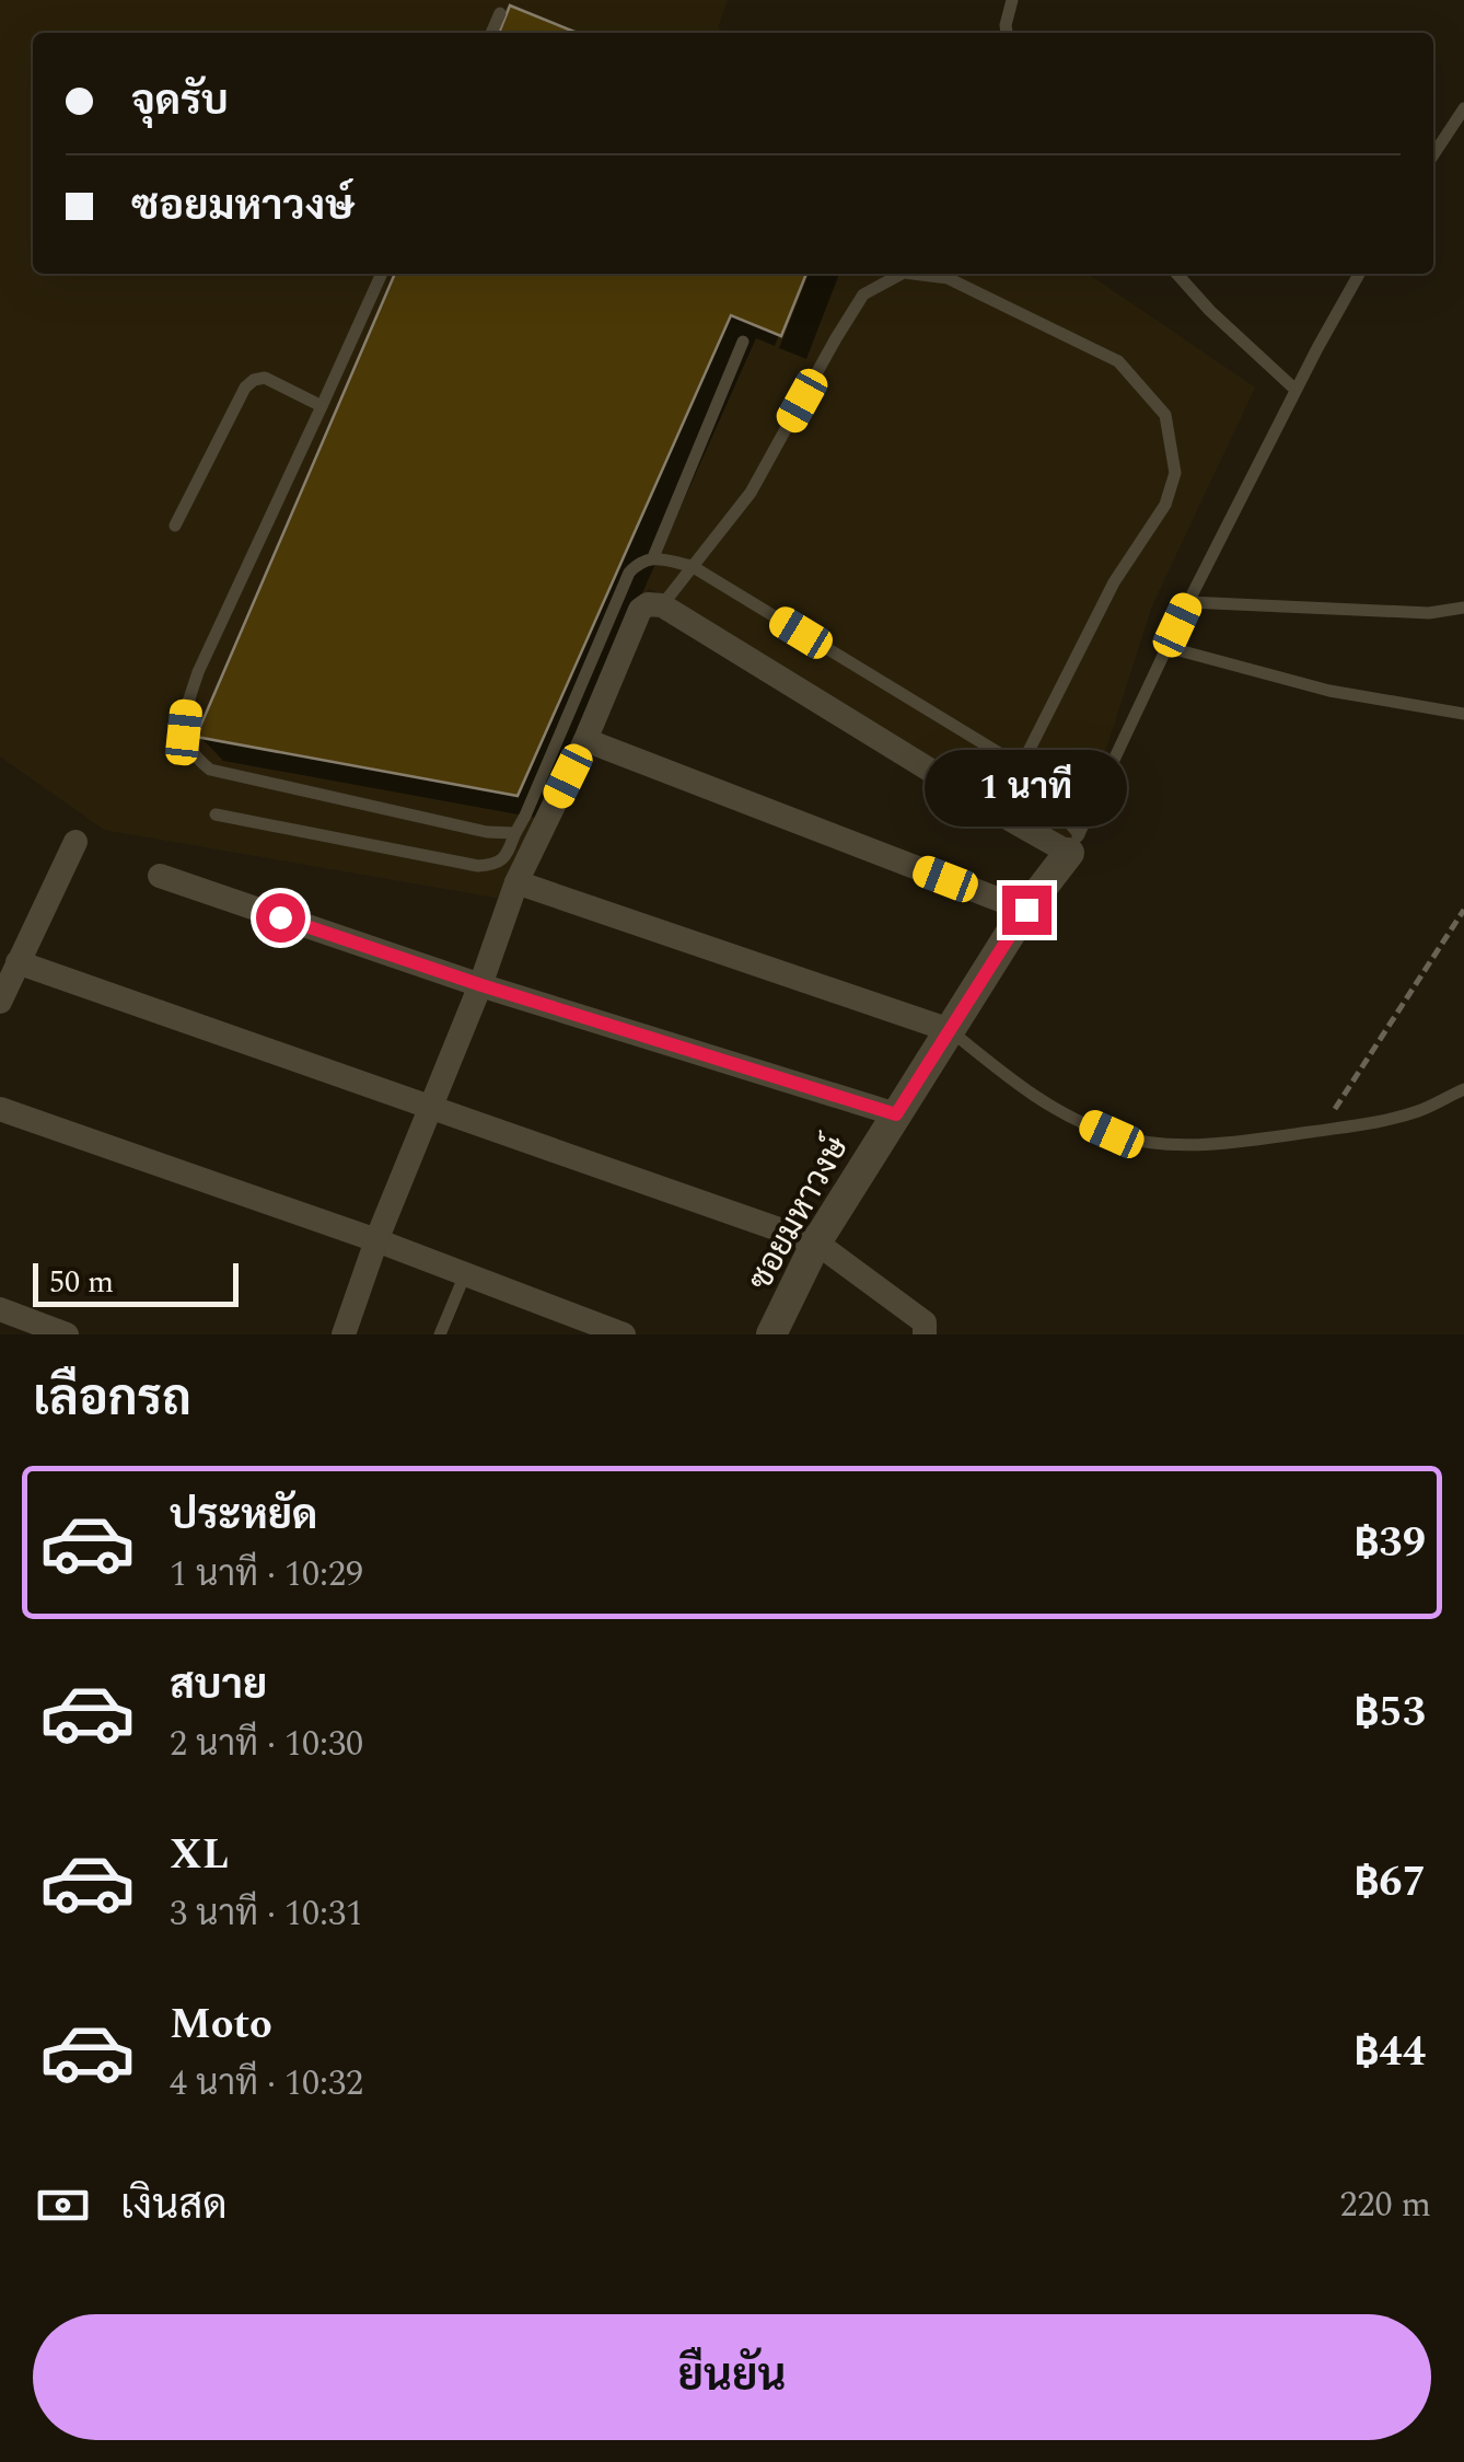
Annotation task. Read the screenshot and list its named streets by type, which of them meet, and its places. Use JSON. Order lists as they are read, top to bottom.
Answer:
{
  "streets": {
    "street": ["ซอยมหาวงษ์"]
  },
  "scale_bar": "50 m",
  "page": {
    "banner": ["จุดรับ", "ซอยมหาวงษ์"],
    "bubble": "1 นาที",
    "scale": "50 m",
    "heading": "เลือกรถ",
    "list": [
      {
        "name": "ประหยัด",
        "note": "1 นาที · 10:29",
        "value": "฿39"
      },
      {
        "name": "สบาย",
        "note": "2 นาที · 10:30",
        "value": "฿53"
      },
      {
        "name": "XL",
        "note": "3 นาที · 10:31",
        "value": "฿67"
      },
      {
        "name": "Moto",
        "note": "4 นาที · 10:32",
        "value": "฿44"
      }
    ],
    "pay": ["เงินสด", "220 m"],
    "buttons": "ยืนยัน"
  }
}
